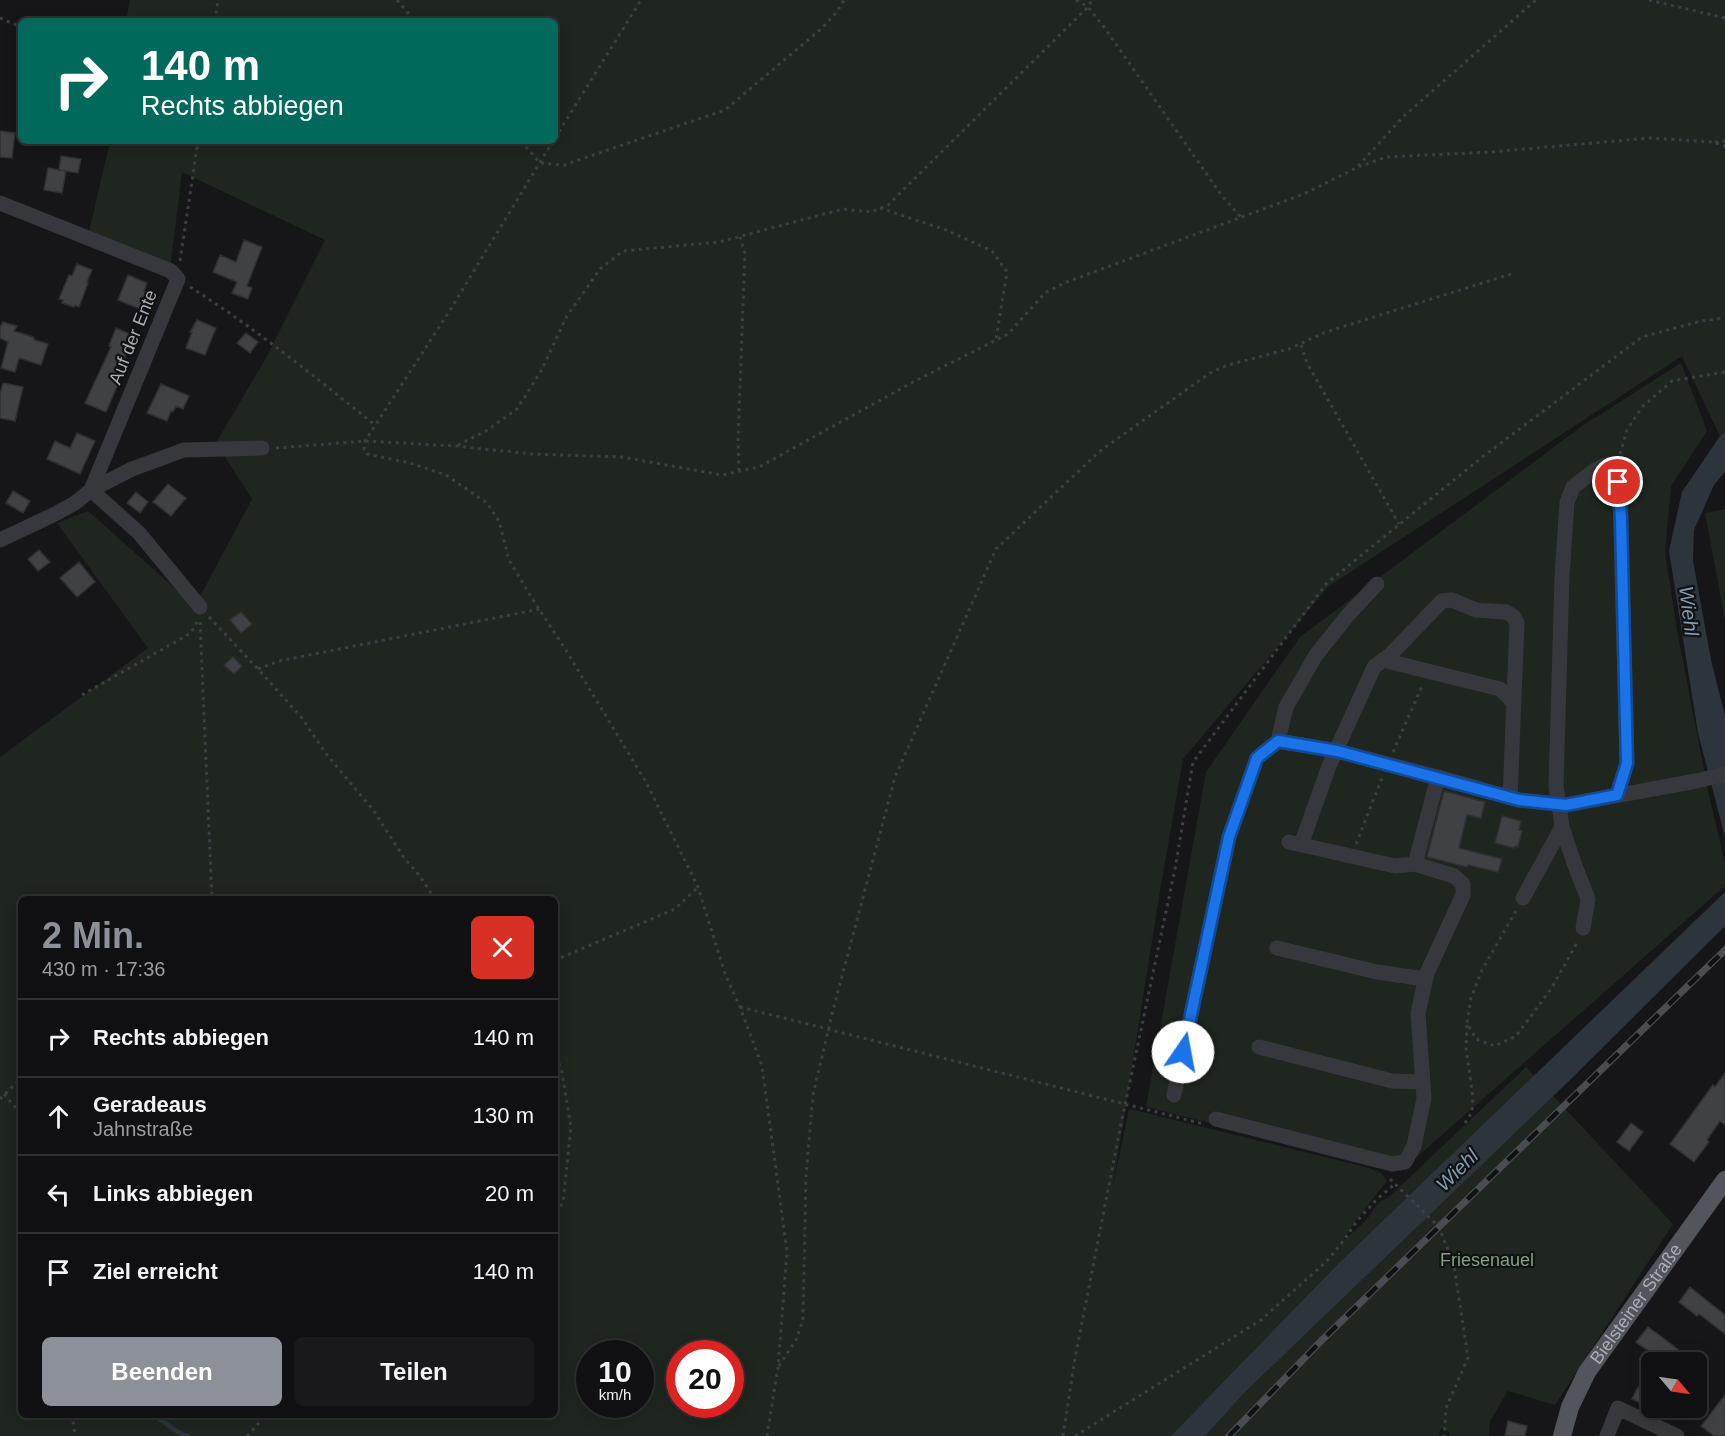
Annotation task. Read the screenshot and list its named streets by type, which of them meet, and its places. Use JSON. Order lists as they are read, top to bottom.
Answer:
{
  "streets": {
    "main road": ["Bielsteiner Straße"],
    "street": ["Auf der Ente"]
  },
  "water": ["Wiehl"],
  "parks": ["Friesenauel"],
  "north": "bottom right",
  "page": {
    "turn": ["140 m", "Rechts abbiegen"],
    "heading": ["2 Min.", "430 m · 17:36"],
    "list": [
      {
        "name": "Rechts abbiegen",
        "value": "140 m"
      },
      {
        "name": "Geradeaus",
        "note": "Jahnstraße",
        "value": "130 m"
      },
      {
        "name": "Links abbiegen",
        "value": "20 m"
      },
      {
        "name": "Ziel erreicht",
        "value": "140 m"
      }
    ],
    "buttons": ["Beenden", "Teilen"],
    "speed": "10 km/h",
    "limit": "20"
  }
}
